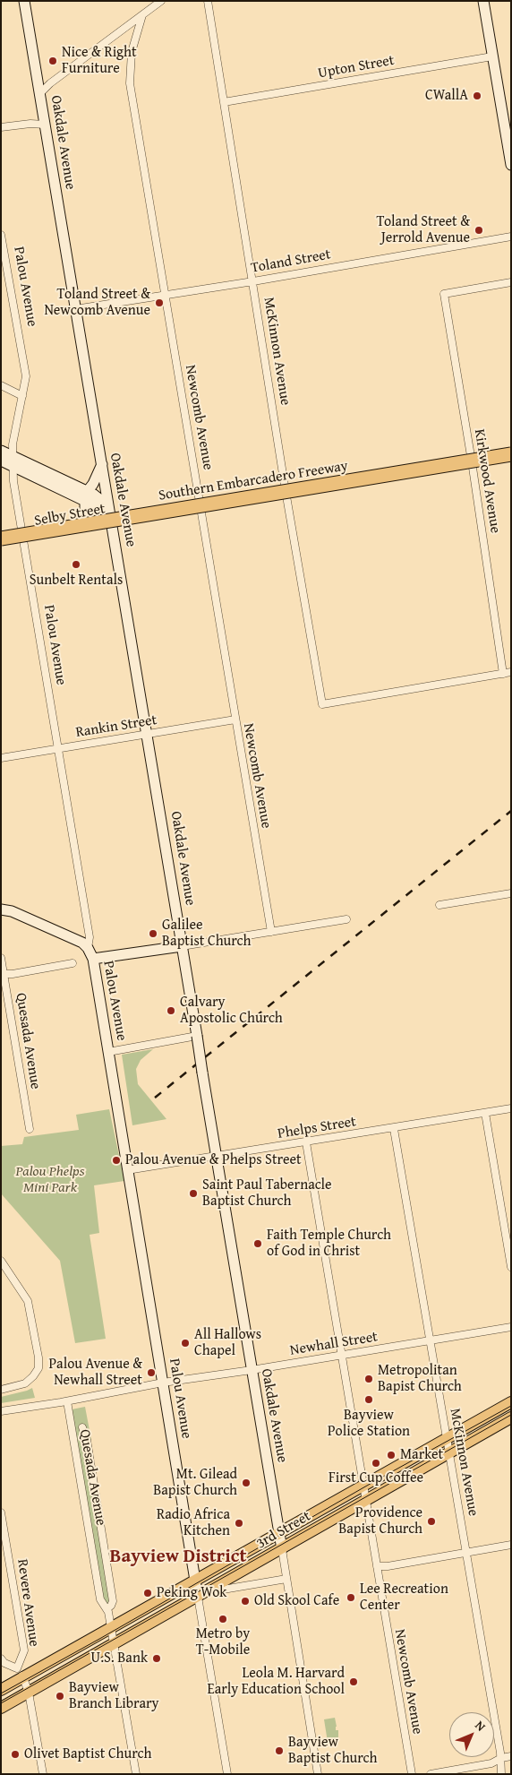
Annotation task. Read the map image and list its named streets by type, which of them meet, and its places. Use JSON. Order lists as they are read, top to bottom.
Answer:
{
  "streets": {
    "highway": ["Southern Embarcadero Freeway"],
    "main road": ["Oakdale Avenue", "Palou Avenue", "3rd Street"],
    "street": [
      "Upton Street",
      "Toland Street",
      "McKinnon Avenue",
      "Newcomb Avenue",
      "Kirkwood Avenue",
      "Selby Street",
      "Rankin Street",
      "Quesada Avenue",
      "Phelps Street",
      "Newhall Street",
      "Revere Avenue"
    ]
  },
  "crossings": [
    ["Upton Street", "McKinnon Avenue"],
    ["Oakdale Avenue", "Toland Street"],
    ["Oakdale Avenue", "Selby Street"],
    ["Oakdale Avenue", "Rankin Street"],
    ["Oakdale Avenue", "Phelps Street"],
    ["Oakdale Avenue", "Newhall Street"],
    ["Oakdale Avenue", "3rd Street"],
    ["Toland Street", "McKinnon Avenue"],
    ["Toland Street", "Newcomb Avenue"],
    ["Palou Avenue", "Selby Street"],
    ["Palou Avenue", "Rankin Street"],
    ["Palou Avenue", "Phelps Street"],
    ["Palou Avenue", "Newhall Street"],
    ["Palou Avenue", "3rd Street"],
    ["McKinnon Avenue", "Kirkwood Avenue"],
    ["McKinnon Avenue", "Selby Street"],
    ["McKinnon Avenue", "Phelps Street"],
    ["McKinnon Avenue", "Newhall Street"],
    ["McKinnon Avenue", "3rd Street"],
    ["Newcomb Avenue", "Selby Street"],
    ["Newcomb Avenue", "Rankin Street"],
    ["Newcomb Avenue", "Phelps Street"],
    ["Newcomb Avenue", "Newhall Street"],
    ["Newcomb Avenue", "3rd Street"],
    ["Southern Embarcadero Freeway", "Selby Street"],
    ["Quesada Avenue", "Newhall Street"],
    ["Quesada Avenue", "3rd Street"],
    ["3rd Street", "Revere Avenue"]
  ],
  "districts": ["Bayview District"],
  "parks": ["Palou Phelps Mini Park"],
  "places": [
    "Nice & Right Furniture",
    "CWallA",
    "Toland Street & Jerrold Avenue",
    "Toland Street & Newcomb Avenue",
    "Sunbelt Rentals",
    "Galilee Baptist Church",
    "Calvary Apostolic Church",
    "Palou Avenue & Phelps Street",
    "Saint Paul Tabernacle Baptist Church",
    "Faith Temple Church of God in Christ",
    "All Hallows Chapel",
    "Palou Avenue & Newhall Street",
    "Metropolitan Bapist Church",
    "Bayview Police Station",
    "Market",
    "First Cup Coffee",
    "Mt. Gilead Bapist Church",
    "Providence Bapist Church",
    "Radio Africa Kitchen",
    "Peking Wok",
    "Lee Recreation Center",
    "Old Skool Cafe",
    "Metro by T-Mobile",
    "U.S. Bank",
    "Leola M. Harvard Early Education School",
    "Bayview Branch Library",
    "Bayview Baptist Church",
    "Olivet Baptist Church"
  ],
  "north": "top right"
}
